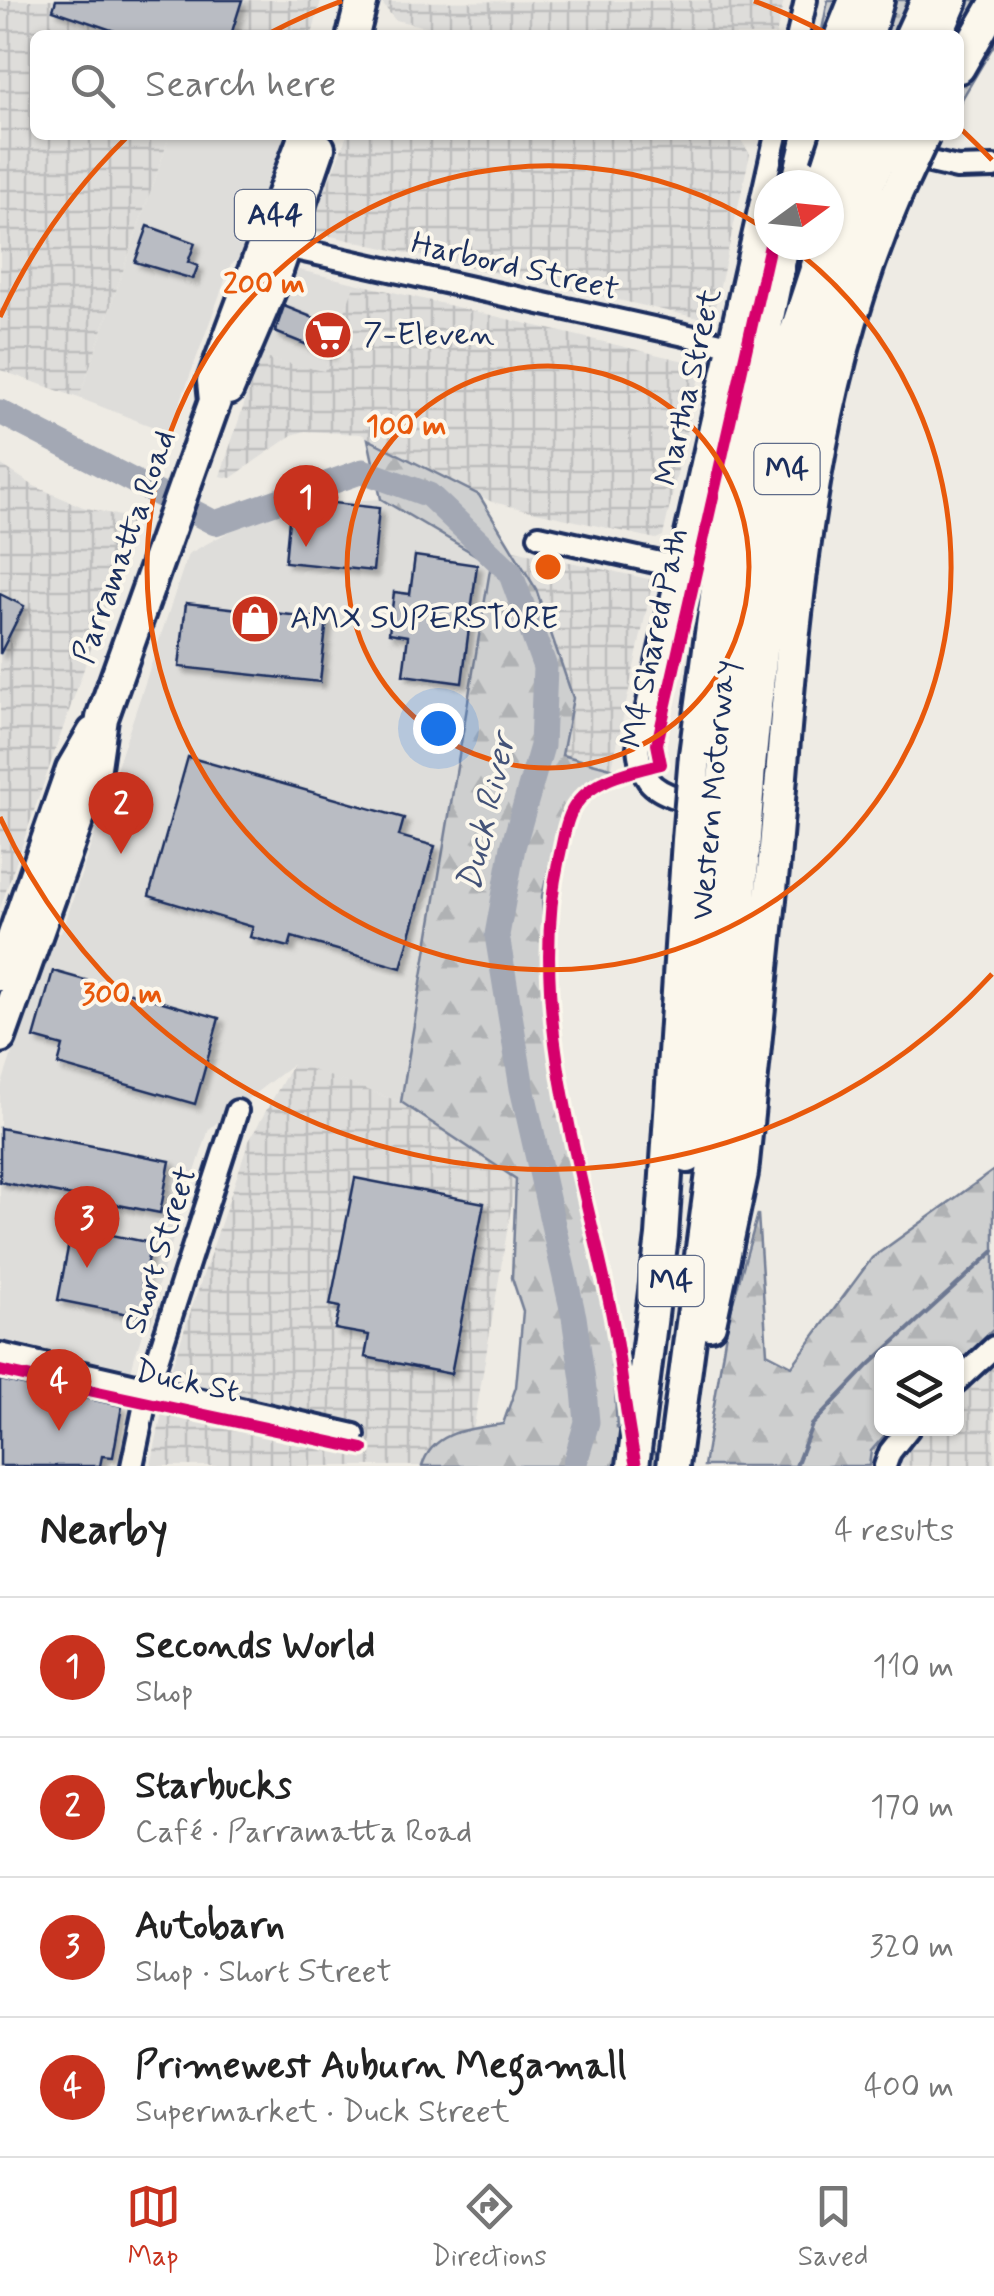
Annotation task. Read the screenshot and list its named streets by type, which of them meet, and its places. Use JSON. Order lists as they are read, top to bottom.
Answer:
{
  "streets": {
    "highway": [
      "A44",
      "M4",
      "Parramatta Road",
      "Western Motorway"
    ],
    "street": ["Harbord Street", "Martha Street", "Short Street"],
    "cycle path": ["M4 Shared Path", "Duck St"]
  },
  "crossings": [
    ["Harbord Street", "Martha Street"],
    ["Harbord Street", "Parramatta Road"],
    ["M4", "Western Motorway"]
  ],
  "water": ["Duck River"],
  "places": {
    "supermarket": ["7-Eleven"],
    "shop": ["AMX SUPERSTORE"]
  },
  "north": "right",
  "page": {
    "search": "Search here",
    "pins": [
      "1",
      "2",
      "3",
      "4"
    ],
    "heading": ["Nearby", "4 results"],
    "list": [
      {
        "mark": "1",
        "name": "Seconds World",
        "note": "Shop",
        "value": "110 m"
      },
      {
        "mark": "2",
        "name": "Starbucks",
        "note": "Café · Parramatta Road",
        "value": "170 m"
      },
      {
        "mark": "3",
        "name": "Autobarn",
        "note": "Shop · Short Street",
        "value": "320 m"
      },
      {
        "mark": "4",
        "name": "Primewest Auburn Megamall",
        "note": "Supermarket · Duck Street",
        "value": "400 m"
      }
    ],
    "nav": ["Map", "Directions", "Saved"]
  },
  "rings": ["200 m", "100 m", "300 m"]
}
